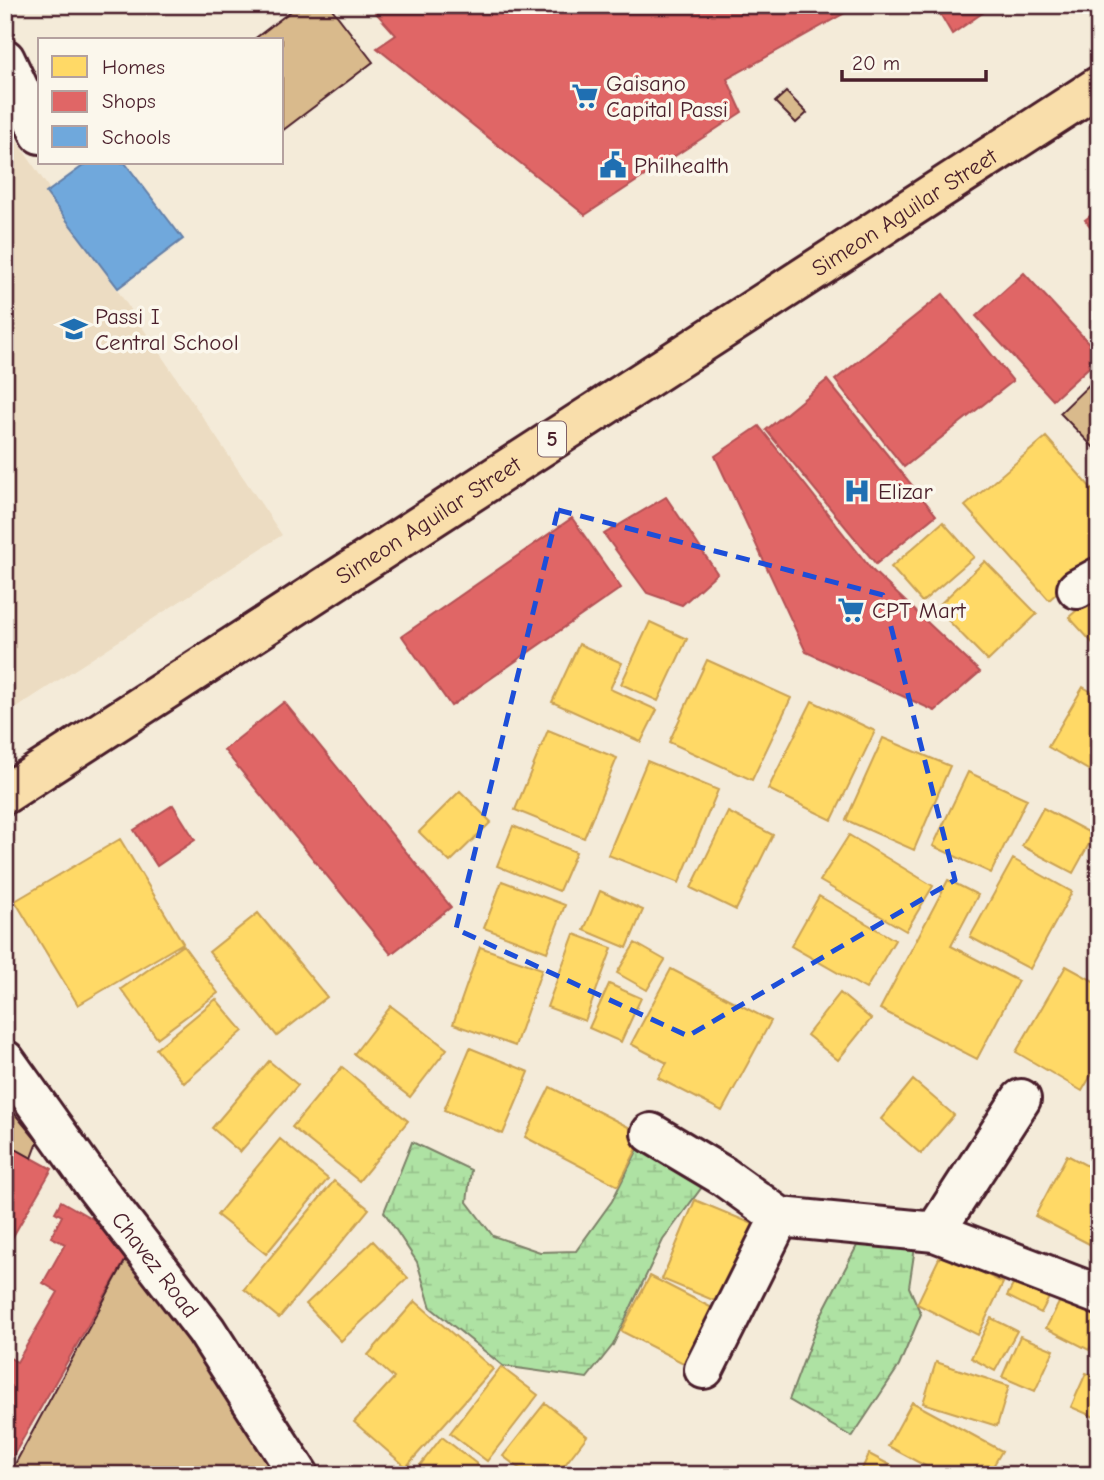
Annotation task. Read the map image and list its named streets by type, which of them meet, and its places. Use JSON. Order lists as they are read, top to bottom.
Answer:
{
  "streets": {
    "highway": ["Simeon Aguilar Street", "5"],
    "street": ["Chavez Road"]
  },
  "places": {
    "supermarket": ["Gaisano Capital Passi", "CPT Mart"],
    "public building": ["Philhealth"],
    "school or university": ["Passi I Central School"],
    "hospital": ["Elizar"]
  },
  "legend": ["Homes", "Shops", "Schools"],
  "scale_bar": "20 m"
}
